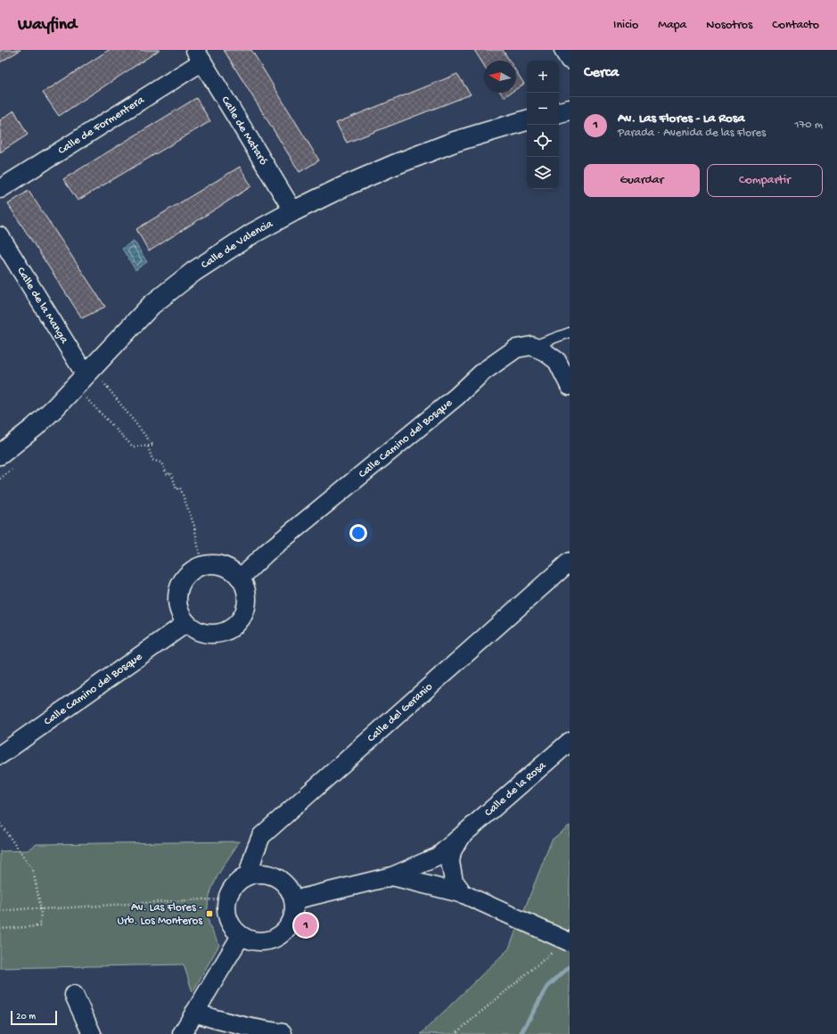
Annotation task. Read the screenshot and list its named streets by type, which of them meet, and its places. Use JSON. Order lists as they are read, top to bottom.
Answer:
{
  "streets": {
    "street": [
      "Calle de Formentera",
      "Calle de Mataró",
      "Calle de Valencia",
      "Calle de la Manga",
      "Calle Camino del Bosque",
      "Calle del Geranio",
      "Calle de la Rosa"
    ]
  },
  "crossings": [
    ["Calle de Formentera", "Calle de Mataró"],
    ["Calle de Mataró", "Calle de Valencia"],
    ["Calle de Valencia", "Calle de la Manga"],
    ["Calle del Geranio", "Calle de la Rosa"]
  ],
  "places": {
    "transit": ["Av. Las Flores - Urb. Los Monteros"]
  },
  "scale_bar": "20 m",
  "north": "left",
  "page": {
    "header": "Wayfind",
    "nav": [
      "Inicio",
      "Mapa",
      "Nosotros",
      "Contacto"
    ],
    "heading": "Cerca",
    "map_buttons": ["+", "−"],
    "list": [
      {
        "mark": "1",
        "name": "Av. Las Flores - La Rosa",
        "note": "Parada · Avenida de las Flores",
        "value": "170 m"
      }
    ],
    "buttons": ["Guardar", "Compartir"],
    "pins": "1",
    "scale": "20 m"
  }
}
